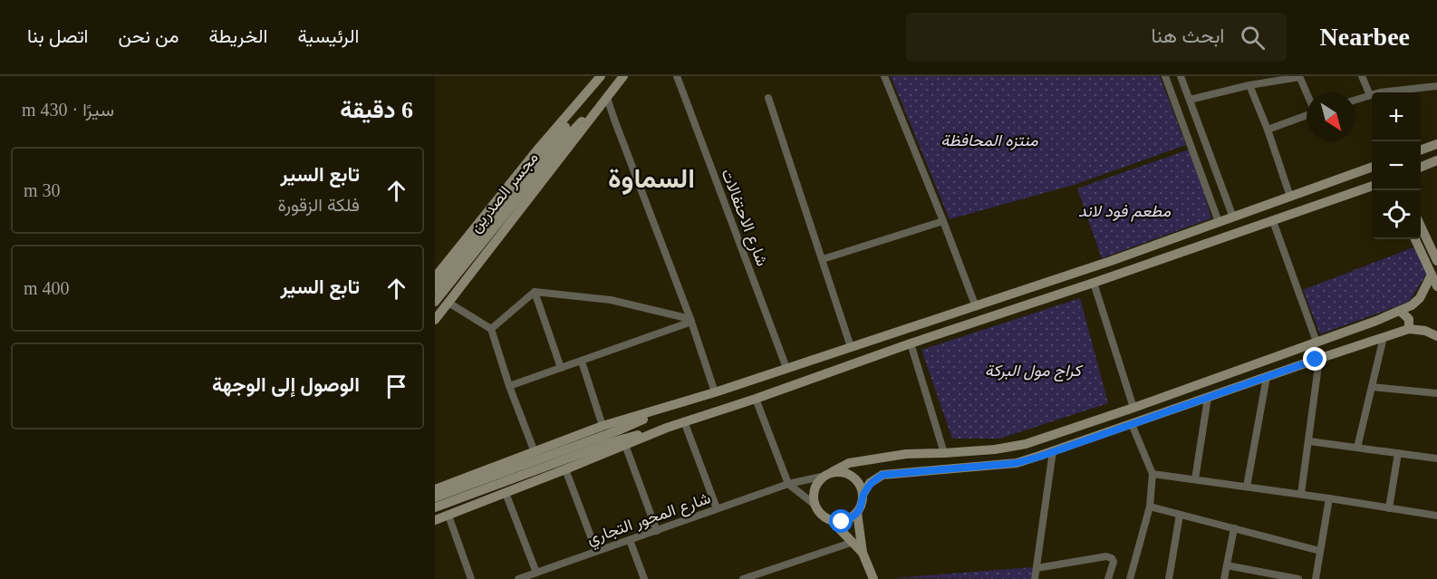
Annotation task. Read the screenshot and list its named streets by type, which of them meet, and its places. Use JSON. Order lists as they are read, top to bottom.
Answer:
{
  "streets": {
    "main road": ["مجسر الصدرين"],
    "street": ["شارع الاحتفالات", "شارع المحور التجاري"]
  },
  "districts": ["السماوة"],
  "parks": ["منتزه المحافظة", "مطعم فود لاند", "كراج مول البركة"],
  "north": "bottom right",
  "page": {
    "header": "Nearbee",
    "search": "ابحث هنا",
    "nav": [
      "الرئيسية",
      "الخريطة",
      "من نحن",
      "اتصل بنا"
    ],
    "heading": ["6 دقيقة", "سيرًا · 430 m"],
    "map_buttons": ["+", "−"],
    "list": [
      ["تابع السير", "فلكة الزقورة", "30 m"],
      ["تابع السير", "400 m"],
      "الوصول إلى الوجهة"
    ]
  }
}
